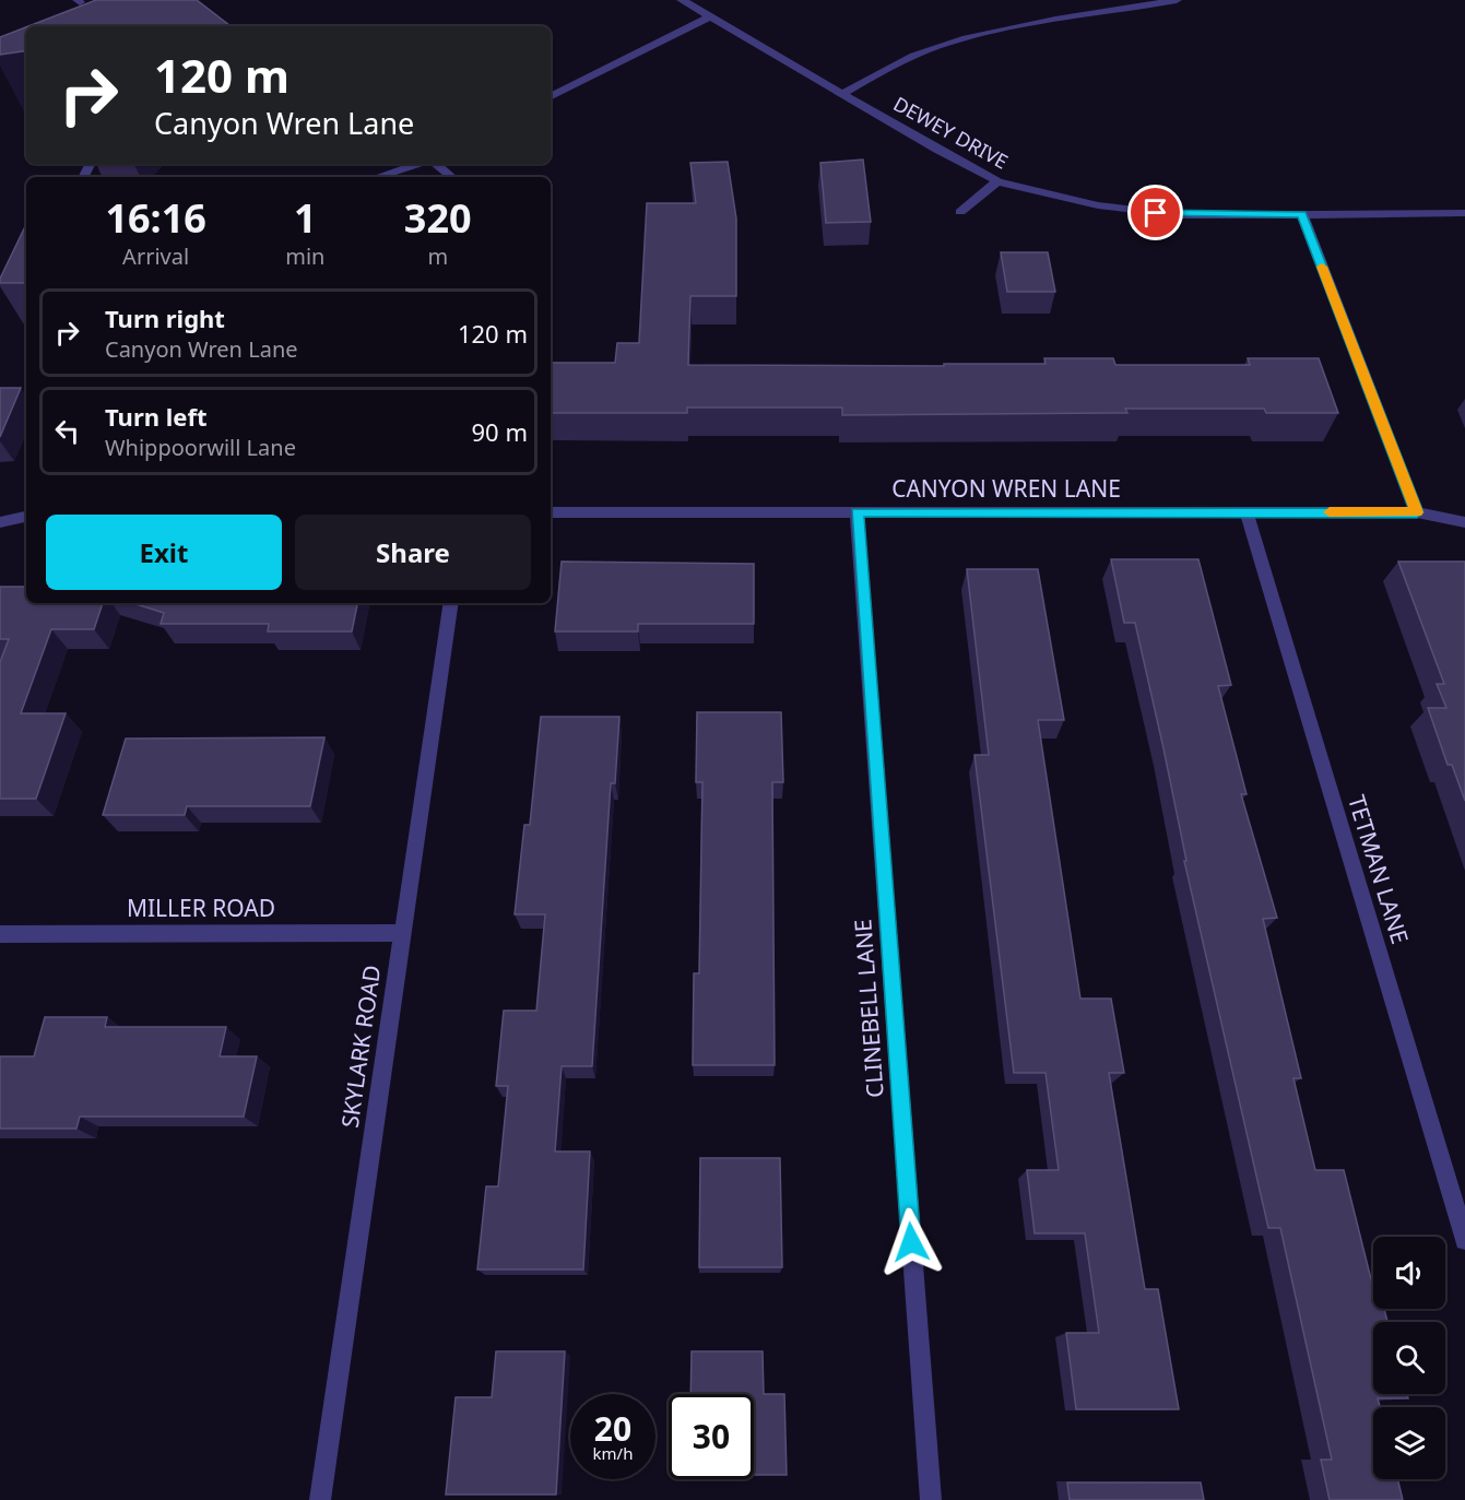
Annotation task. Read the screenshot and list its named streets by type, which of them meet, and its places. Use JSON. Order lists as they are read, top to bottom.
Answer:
{
  "streets": {
    "street": [
      "DEWEY DRIVE",
      "CANYON WREN LANE",
      "TETMAN LANE",
      "MILLER ROAD",
      "CLINEBELL LANE",
      "SKYLARK ROAD"
    ]
  },
  "crossings": [
    ["CANYON WREN LANE", "TETMAN LANE"],
    ["CANYON WREN LANE", "CLINEBELL LANE"],
    ["MILLER ROAD", "SKYLARK ROAD"]
  ],
  "page": {
    "turn": ["120 m", "Canyon Wren Lane"],
    "eta": [
      "16:16",
      "Arrival",
      "1",
      "min",
      "320",
      "m"
    ],
    "list": [
      {
        "name": "Turn right",
        "note": "Canyon Wren Lane",
        "value": "120 m"
      },
      {
        "name": "Turn left",
        "note": "Whippoorwill Lane",
        "value": "90 m"
      }
    ],
    "buttons": ["Exit", "Share"],
    "speed": "20 km/h",
    "limit": "30"
  }
}
